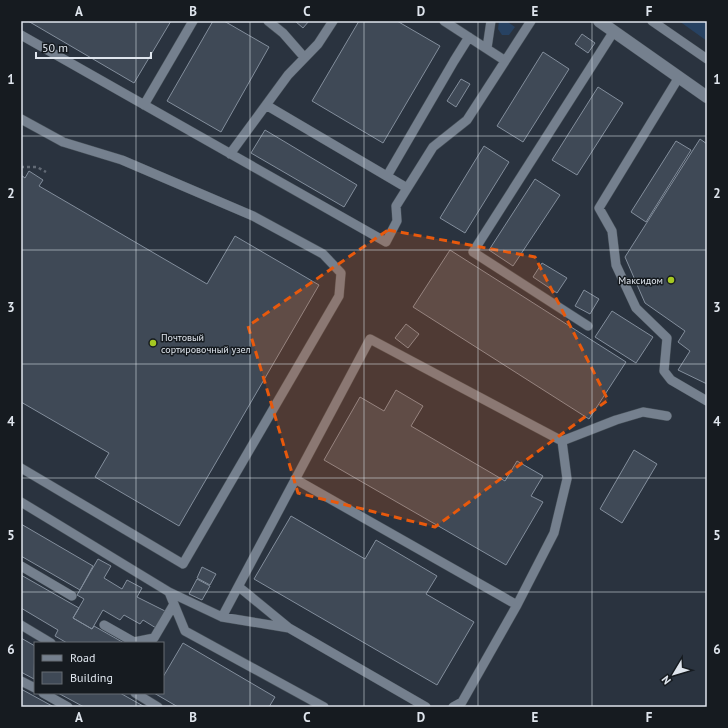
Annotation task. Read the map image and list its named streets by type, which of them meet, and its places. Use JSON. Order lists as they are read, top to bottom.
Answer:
{
  "places": ["Максидом", "Почтовый сортировочный узел"],
  "legend": ["Road", "Building"],
  "scale_bar": "50 m",
  "north": "bottom left",
  "grid": {
    "columns": [
      "A",
      "B",
      "C",
      "D",
      "E",
      "F"
    ],
    "rows": [
      "1",
      "2",
      "3",
      "4",
      "5",
      "6"
    ]
  }
}
